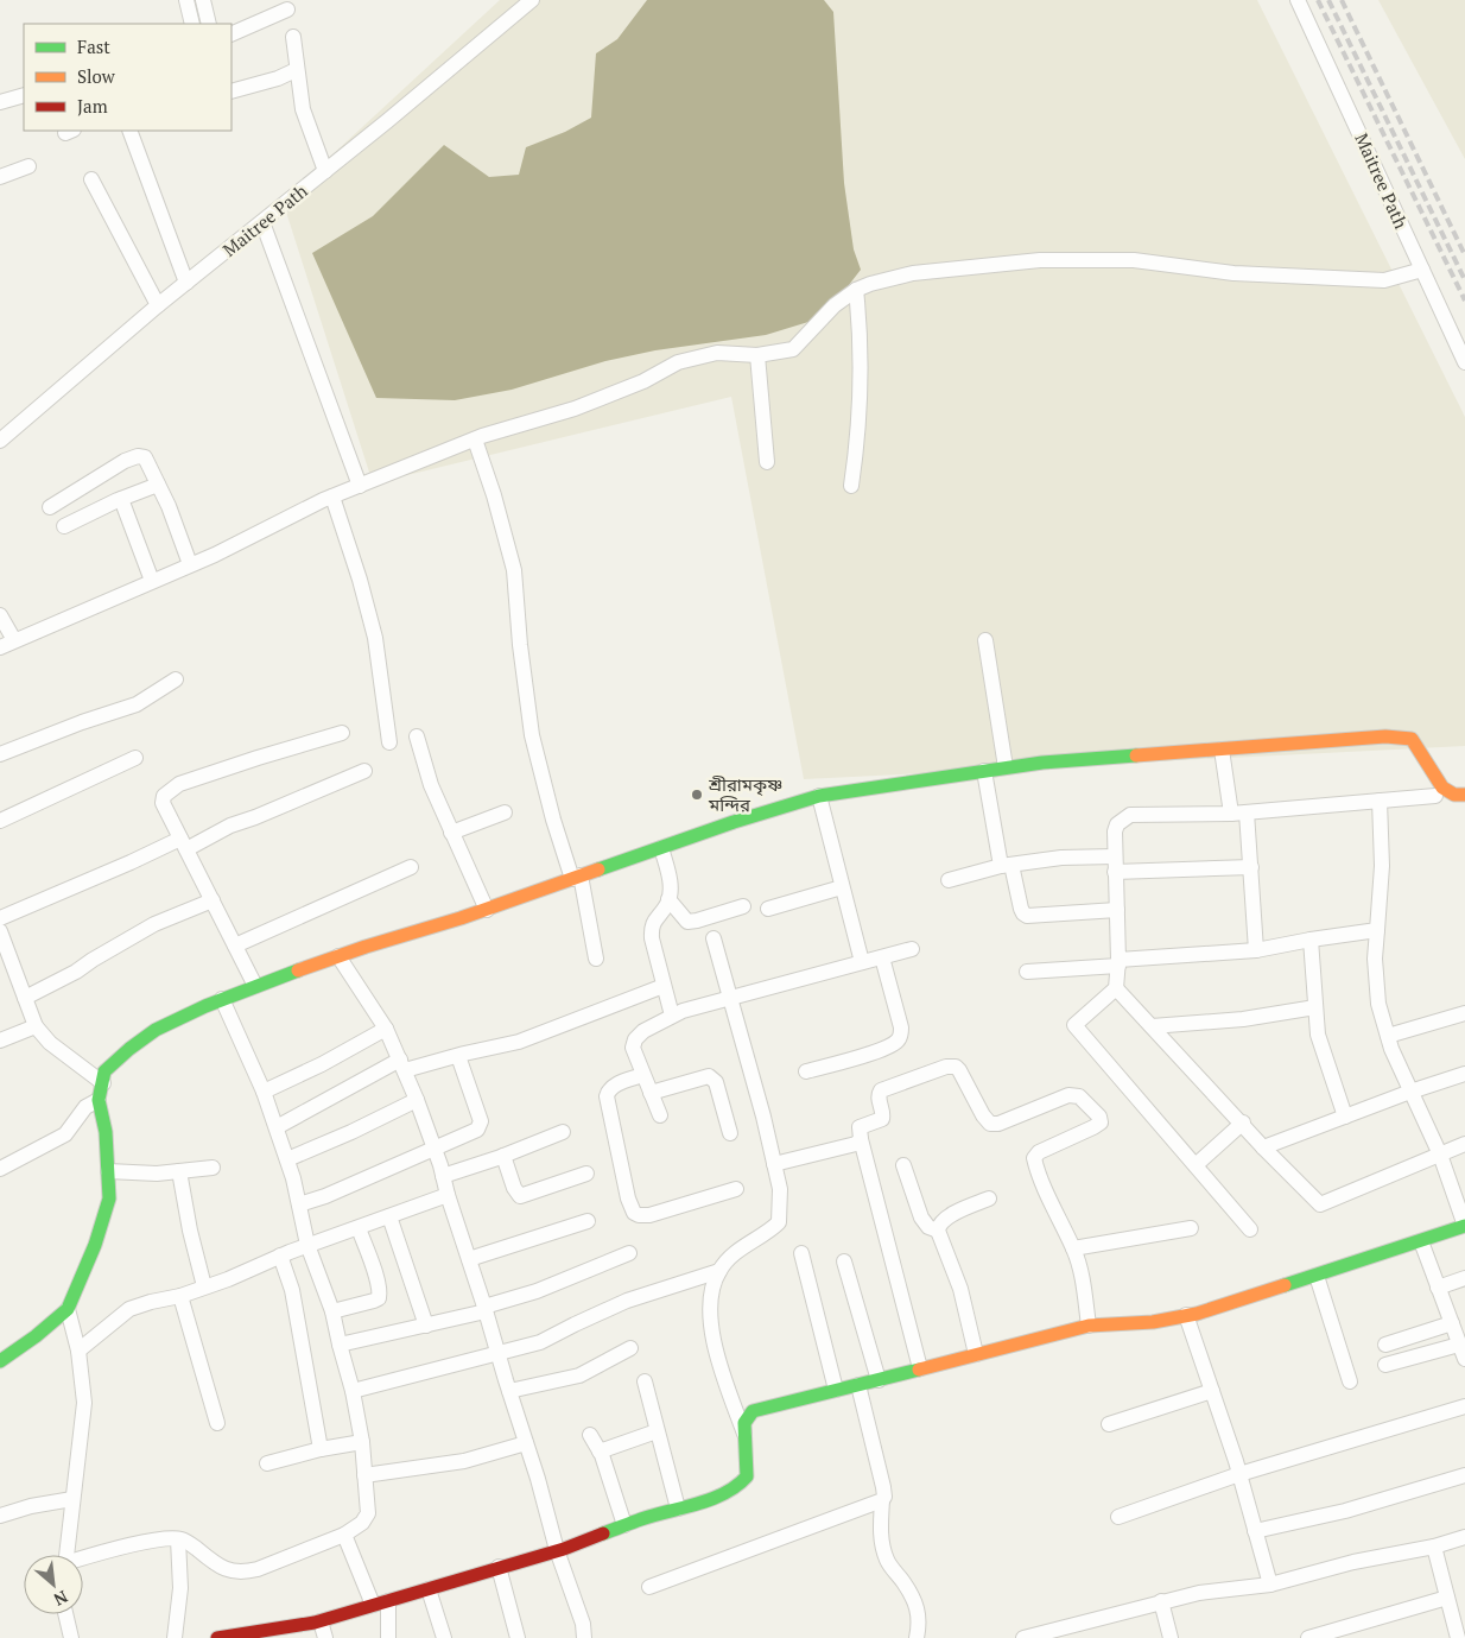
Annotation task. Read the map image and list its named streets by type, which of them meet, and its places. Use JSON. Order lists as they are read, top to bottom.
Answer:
{
  "streets": {
    "street": ["Maitree Path"]
  },
  "places": ["শ্রীরামকৃষ্ণ মন্দির"],
  "legend": ["Fast", "Slow", "Jam"],
  "north": "bottom right"
}
